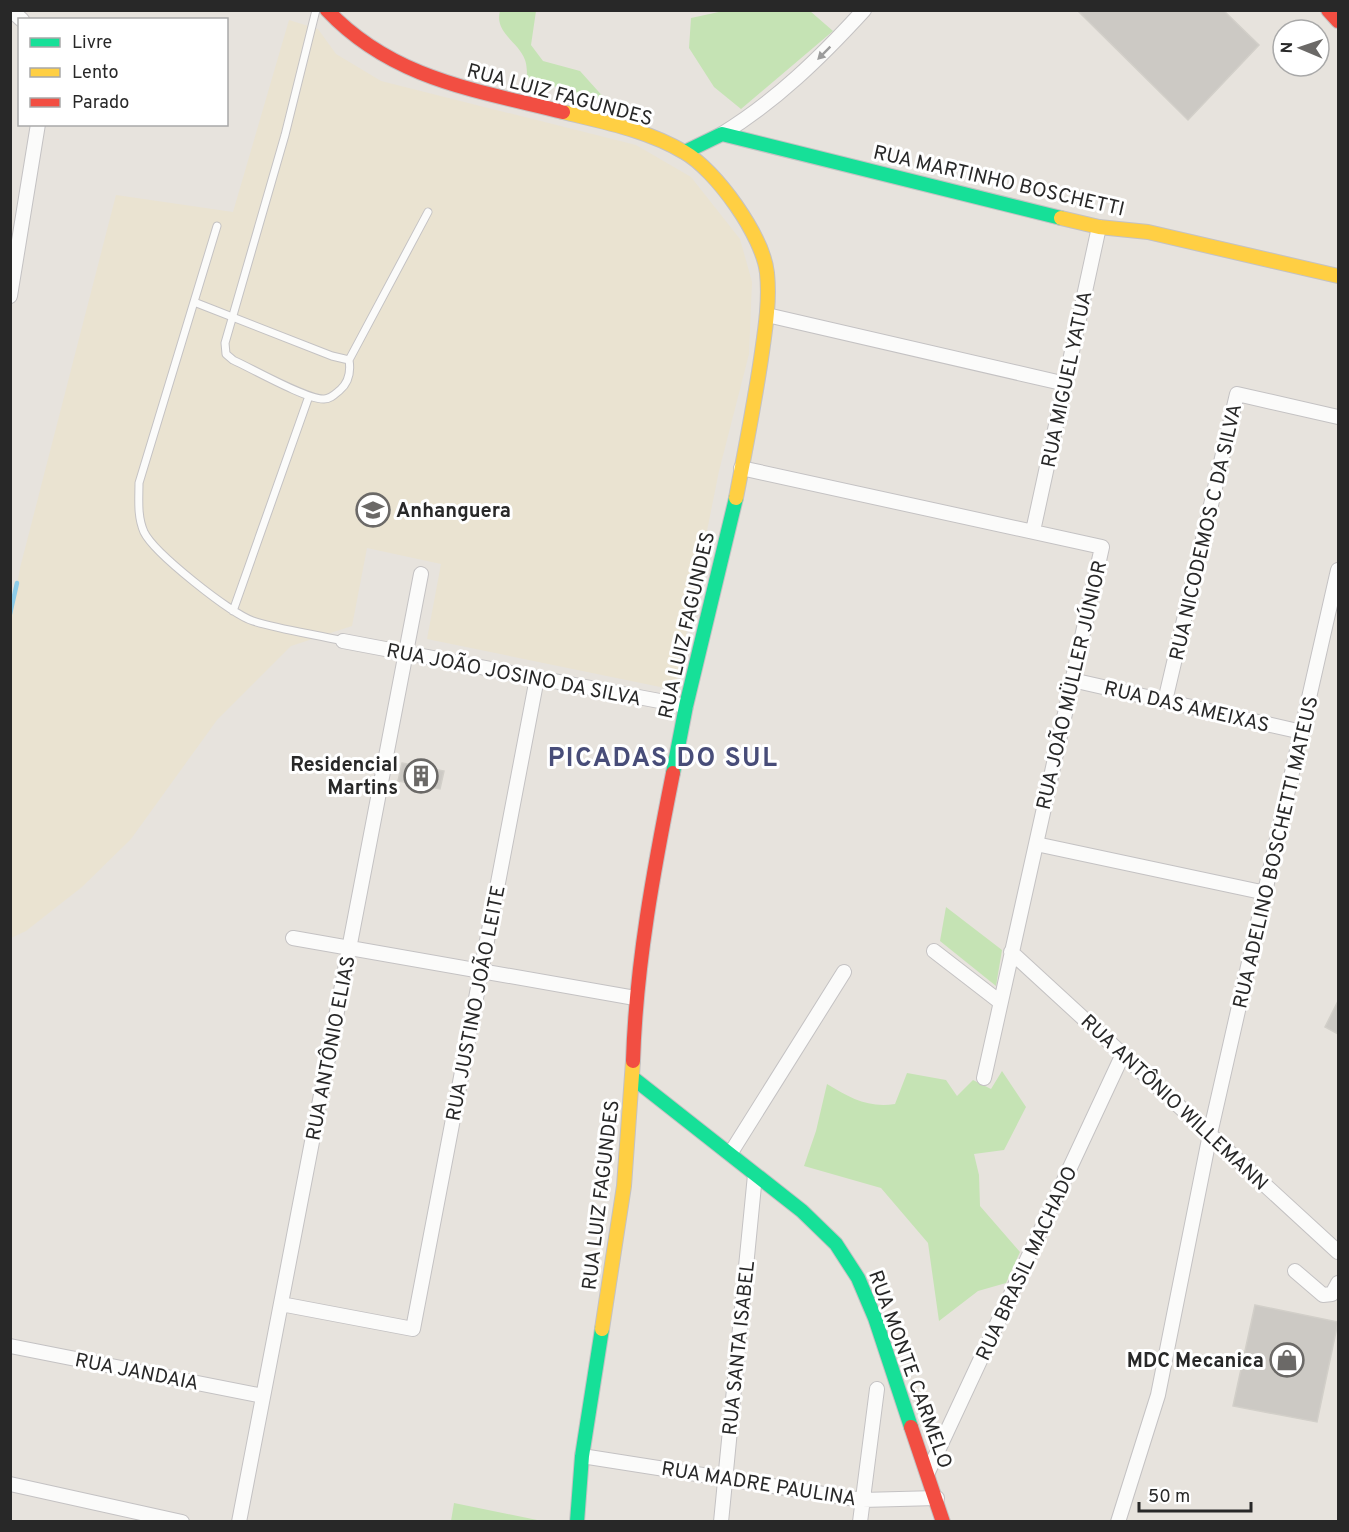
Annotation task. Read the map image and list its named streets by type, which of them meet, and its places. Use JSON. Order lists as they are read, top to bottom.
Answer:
{
  "streets": {
    "main road": ["RUA LUIZ FAGUNDES", "RUA MARTINHO BOSCHETTI", "RUA MONTE CARMELO"],
    "street": [
      "RUA MIGUEL YATUA",
      "RUA NICODEMOS C DA SILVA",
      "RUA JOÃO JOSINO DA SILVA",
      "RUA JOÃO MÜLLER JÚNIOR",
      "RUA DAS AMEIXAS",
      "RUA ADELINO BOSCHETTI MATEUS",
      "RUA JUSTINO JOÃO LEITE",
      "RUA ANTÔNIO ELIAS",
      "RUA ANTÔNIO WILLEMANN",
      "RUA BRASIL MACHADO",
      "RUA SANTA ISABEL",
      "RUA JANDAIA",
      "RUA MADRE PAULINA"
    ]
  },
  "crossings": [
    ["RUA LUIZ FAGUNDES", "RUA JOÃO JOSINO DA SILVA"],
    ["RUA LUIZ FAGUNDES", "RUA JOÃO MÜLLER JÚNIOR"],
    ["RUA LUIZ FAGUNDES", "RUA MONTE CARMELO"],
    ["RUA LUIZ FAGUNDES", "RUA MADRE PAULINA"],
    ["RUA MARTINHO BOSCHETTI", "RUA MIGUEL YATUA"],
    ["RUA MIGUEL YATUA", "RUA JOÃO MÜLLER JÚNIOR"],
    ["RUA NICODEMOS C DA SILVA", "RUA DAS AMEIXAS"],
    ["RUA JOÃO JOSINO DA SILVA", "RUA JUSTINO JOÃO LEITE"],
    ["RUA JOÃO JOSINO DA SILVA", "RUA ANTÔNIO ELIAS"],
    ["RUA JOÃO MÜLLER JÚNIOR", "RUA DAS AMEIXAS"],
    ["RUA JOÃO MÜLLER JÚNIOR", "RUA ANTÔNIO WILLEMANN"],
    ["RUA DAS AMEIXAS", "RUA ADELINO BOSCHETTI MATEUS"],
    ["RUA ADELINO BOSCHETTI MATEUS", "RUA ANTÔNIO WILLEMANN"],
    ["RUA JUSTINO JOÃO LEITE", "RUA ANTÔNIO ELIAS"],
    ["RUA ANTÔNIO ELIAS", "RUA JANDAIA"],
    ["RUA ANTÔNIO WILLEMANN", "RUA BRASIL MACHADO"],
    ["RUA BRASIL MACHADO", "RUA MONTE CARMELO"],
    ["RUA SANTA ISABEL", "RUA MONTE CARMELO"],
    ["RUA SANTA ISABEL", "RUA MADRE PAULINA"],
    ["RUA MONTE CARMELO", "RUA MADRE PAULINA"]
  ],
  "districts": ["PICADAS DO SUL"],
  "places": {
    "school or university": ["Anhanguera"],
    "building": ["Residencial Martins"],
    "shop": ["MDC Mecanica"]
  },
  "legend": ["Livre", "Lento", "Parado"],
  "scale_bar": "50 m",
  "north": "left"
}
